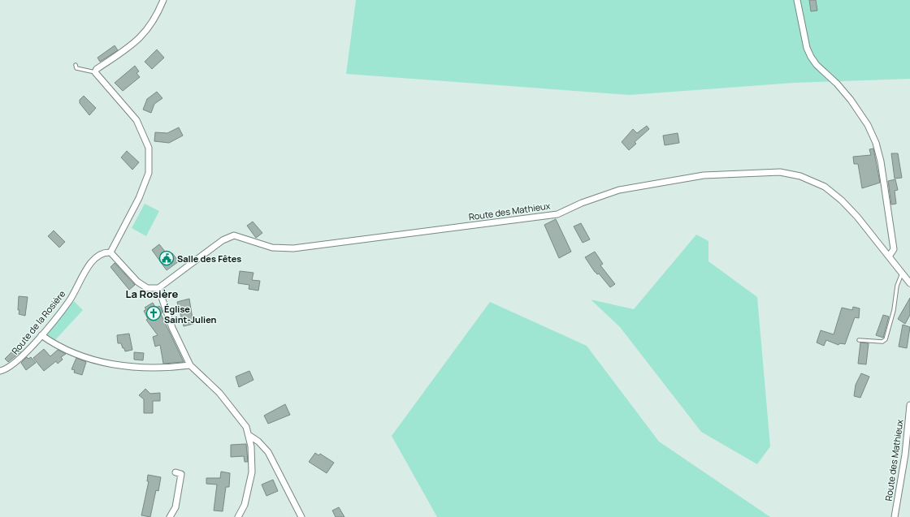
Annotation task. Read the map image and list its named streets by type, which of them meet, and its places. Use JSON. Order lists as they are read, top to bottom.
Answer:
{
  "streets": {
    "street": ["Route des Mathieux", "Route de la Rosière"]
  },
  "districts": ["La Rosière"],
  "places": {
    "public building": ["Salle des Fêtes"],
    "church": ["Église Saint-Julien"]
  }
}
